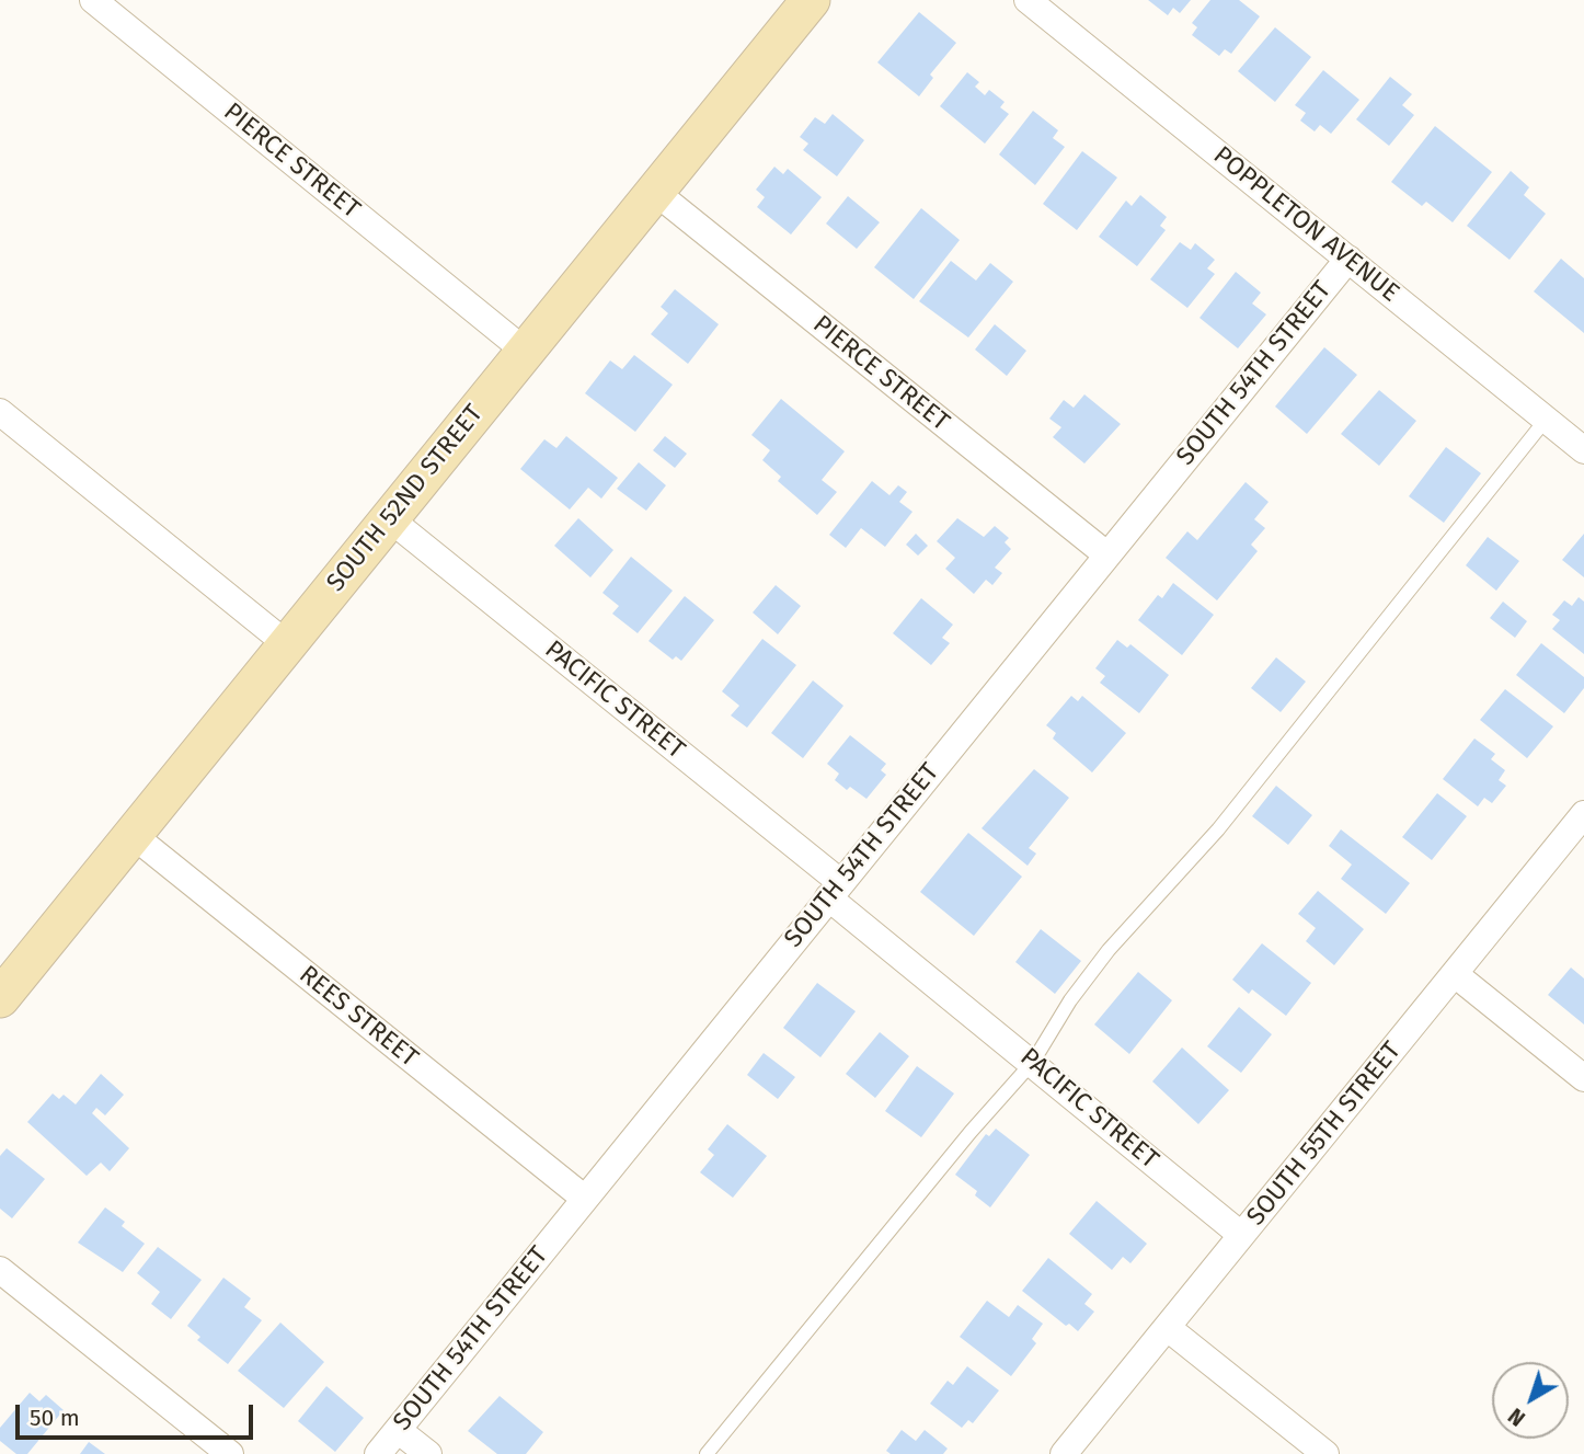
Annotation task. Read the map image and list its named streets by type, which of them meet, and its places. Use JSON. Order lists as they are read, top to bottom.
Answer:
{
  "streets": {
    "street": [
      "PIERCE STREET",
      "POPPLETON AVENUE",
      "SOUTH 54TH STREET",
      "SOUTH 52ND STREET",
      "PACIFIC STREET",
      "REES STREET",
      "SOUTH 55TH STREET"
    ]
  },
  "crossings": [
    ["PIERCE STREET", "SOUTH 54TH STREET"],
    ["PIERCE STREET", "SOUTH 52ND STREET"],
    ["POPPLETON AVENUE", "SOUTH 54TH STREET"],
    ["SOUTH 54TH STREET", "PACIFIC STREET"],
    ["SOUTH 54TH STREET", "REES STREET"],
    ["SOUTH 52ND STREET", "PACIFIC STREET"],
    ["SOUTH 52ND STREET", "REES STREET"],
    ["PACIFIC STREET", "SOUTH 55TH STREET"]
  ],
  "scale_bar": "50 m",
  "north": "bottom left"
}
